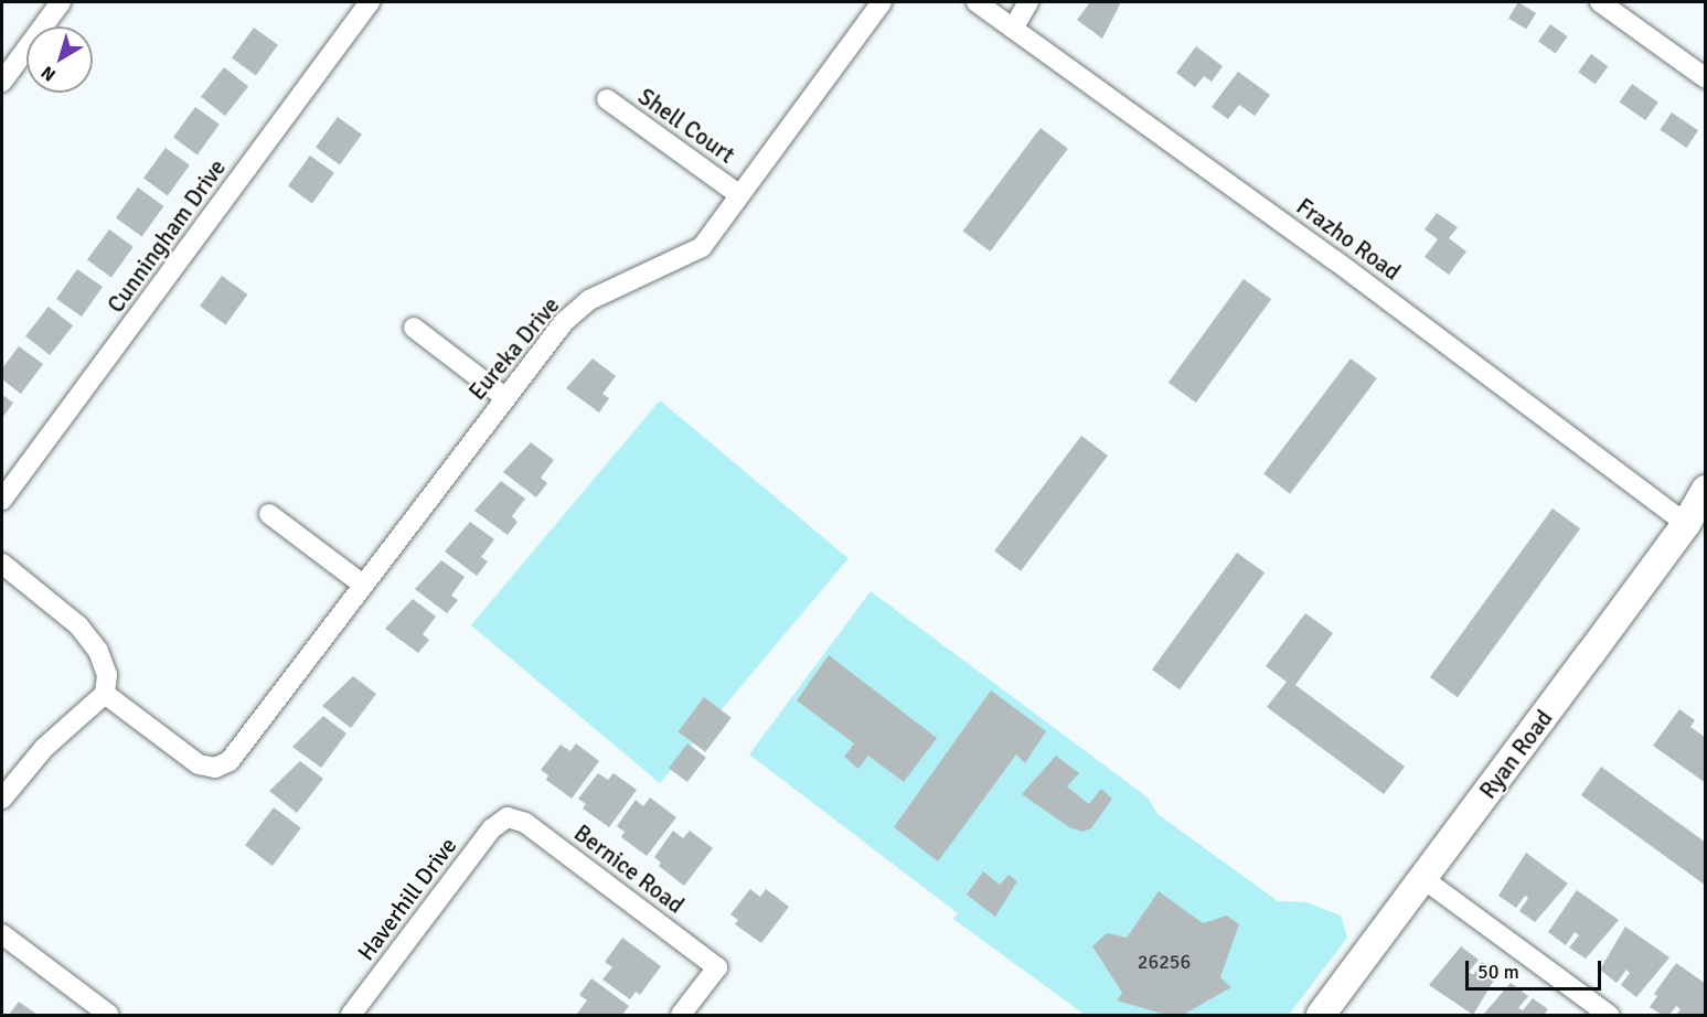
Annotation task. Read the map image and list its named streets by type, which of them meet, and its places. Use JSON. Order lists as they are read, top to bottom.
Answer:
{
  "streets": {
    "main road": ["Ryan Road"],
    "street": [
      "Shell Court",
      "Cunningham Drive",
      "Frazho Road",
      "Eureka Drive",
      "Bernice Road",
      "Haverhill Drive"
    ]
  },
  "crossings": [
    ["Shell Court", "Eureka Drive"],
    ["Frazho Road", "Ryan Road"],
    ["Bernice Road", "Haverhill Drive"]
  ],
  "house_numbers": ["26256"],
  "scale_bar": "50 m",
  "north": "bottom left"
}
